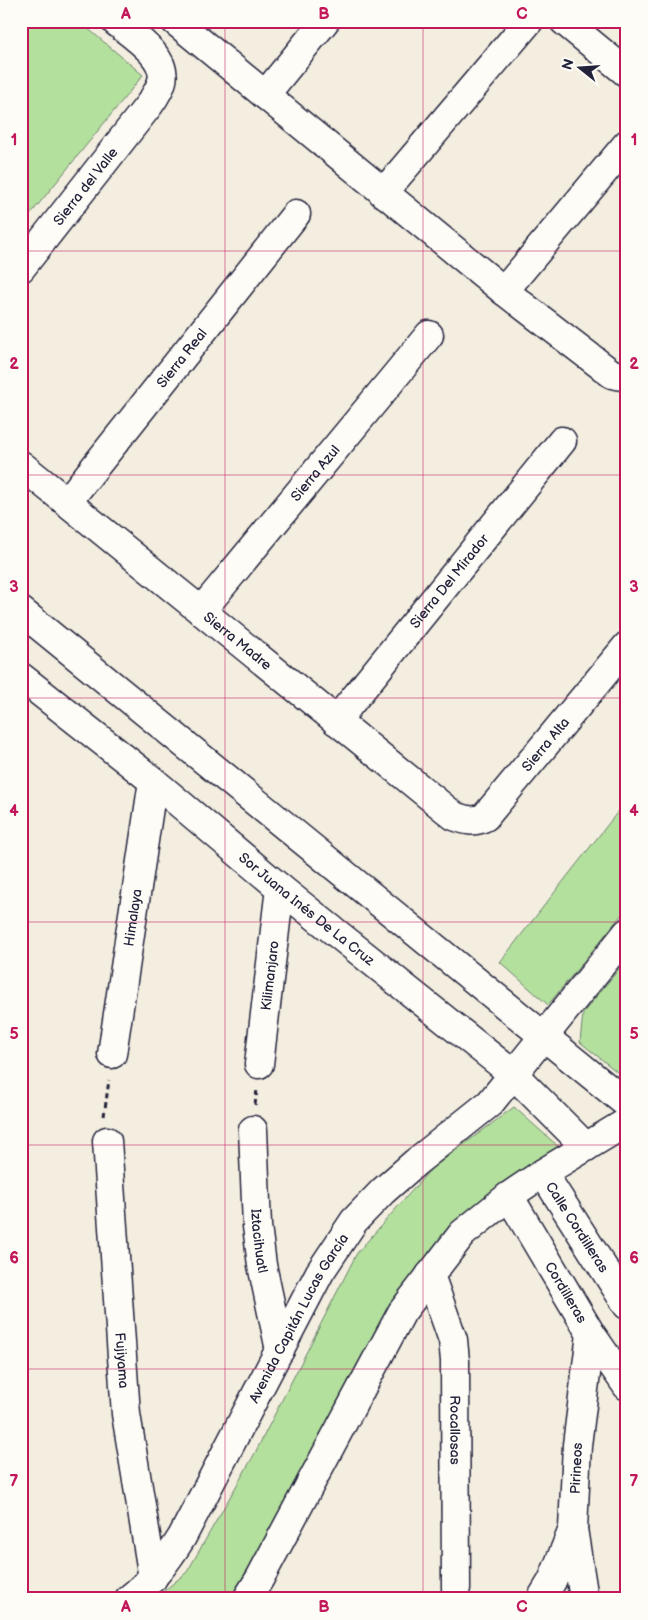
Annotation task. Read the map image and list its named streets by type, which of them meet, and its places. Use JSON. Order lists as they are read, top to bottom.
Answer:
{
  "streets": {
    "street": [
      "Sierra del Valle",
      "Sierra Real",
      "Sierra Azul",
      "Sierra Del Mirador",
      "Sierra Madre",
      "Sierra Alta",
      "Sor Juana Inés De La Cruz",
      "Himalaya",
      "Kilimanjaro",
      "Calle Cordilleras",
      "Iztacihuatl",
      "Cordilleras",
      "Avenida Capitán Lucas García",
      "Fujiyama",
      "Rocallosas",
      "Pirineos"
    ]
  },
  "crossings": [
    ["Sierra Real", "Sierra Madre"],
    ["Sierra Azul", "Sierra Madre"],
    ["Sierra Del Mirador", "Sierra Madre"],
    ["Sierra Madre", "Sierra Alta"],
    ["Sor Juana Inés De La Cruz", "Himalaya"],
    ["Sor Juana Inés De La Cruz", "Kilimanjaro"],
    ["Sor Juana Inés De La Cruz", "Avenida Capitán Lucas García"],
    ["Iztacihuatl", "Avenida Capitán Lucas García"],
    ["Cordilleras", "Pirineos"],
    ["Avenida Capitán Lucas García", "Fujiyama"]
  ],
  "north": "left",
  "grid": {
    "columns": ["A", "B", "C"],
    "rows": [
      "1",
      "2",
      "3",
      "4",
      "5",
      "6",
      "7"
    ]
  }
}
